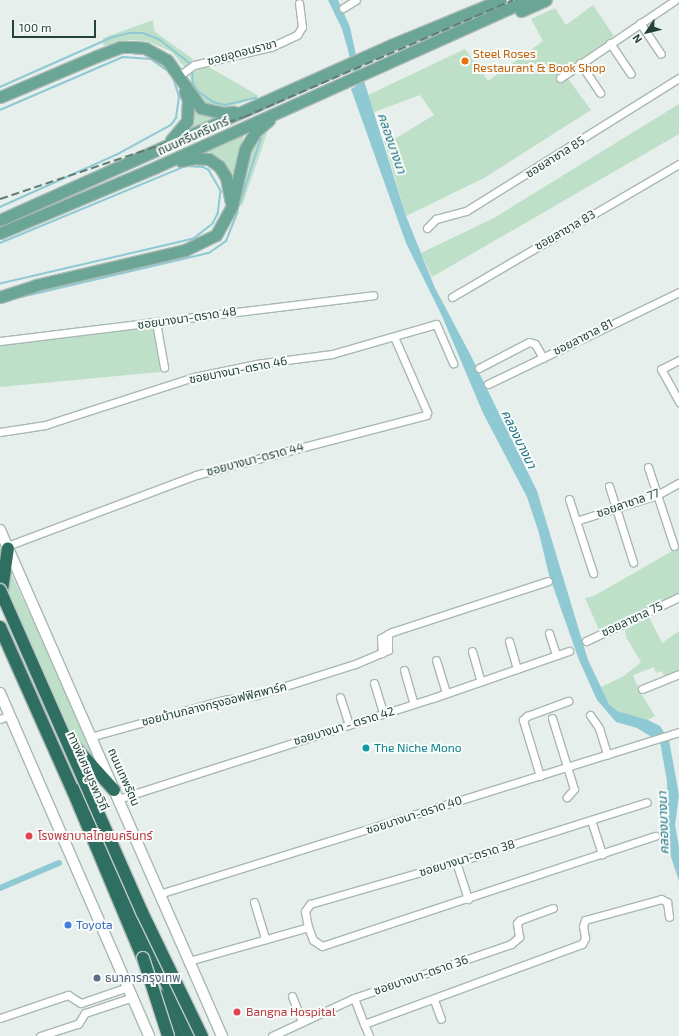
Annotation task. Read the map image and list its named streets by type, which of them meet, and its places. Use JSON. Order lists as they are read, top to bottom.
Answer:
{
  "streets": {
    "highway": ["ทางพิเศษบูรพาวิถี"],
    "main road": ["ถนนศรีนครินทร์", "ถนนเทพรัตน"],
    "street": [
      "ซอยอุดอนราชา",
      "ซอยลาซาล 85",
      "ซอยลาซาล 83",
      "ซอยบางนา-ตราด 48",
      "ซอยลาซาล 81",
      "ซอยบางนา-ตราด 46",
      "ซอยบางนา-ตราด 44",
      "ซอยลาซาล 77",
      "ซอยลาซาล 75",
      "ซอยบ้านกลางกรุงออฟฟิศพาร์ค",
      "ซอยบางนา - ตราด 42",
      "ซอยบางนา-ตราด 40",
      "ซอยบางนา-ตราด 38",
      "ซอยบางนา-ตราด 36"
    ]
  },
  "crossings": [
    ["ซอยบางนา-ตราด 46", "ซอยบางนา-ตราด 44"],
    ["ซอยบางนา-ตราด 44", "ถนนเทพรัตน"],
    ["ซอยบ้านกลางกรุงออฟฟิศพาร์ค", "ถนนเทพรัตน"],
    ["ซอยบางนา - ตราด 42", "ถนนเทพรัตน"],
    ["ถนนเทพรัตน", "ซอยบางนา-ตราด 40"]
  ],
  "water": ["คลองบางนา"],
  "places": [
    "Steel Roses Restaurant & Book Shop",
    "The Niche Mono",
    "โรงพยาบาลไทยนครินทร์",
    "Toyota",
    "ธนาคารกรุงเทพ",
    "Bangna Hospital"
  ],
  "scale_bar": "100 m",
  "north": "bottom left"
}
